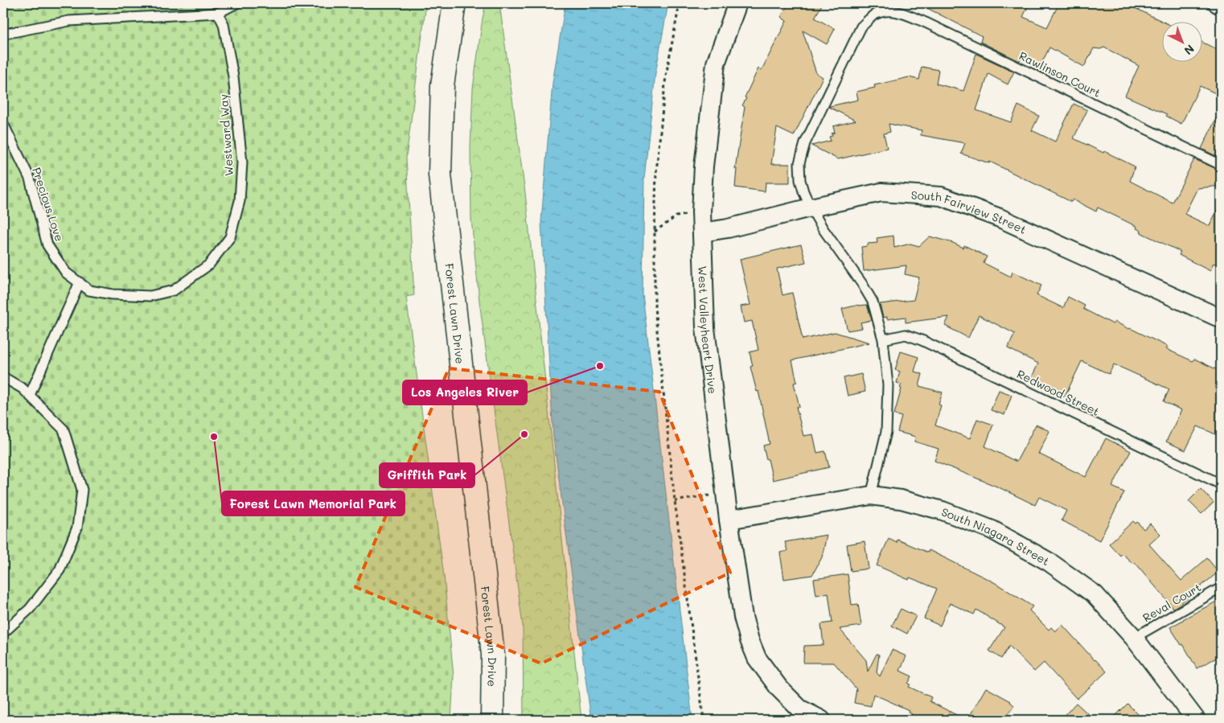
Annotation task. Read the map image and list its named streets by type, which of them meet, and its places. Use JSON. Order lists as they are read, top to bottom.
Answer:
{
  "streets": {
    "street": [
      "South Fairview Street",
      "Forest Lawn Drive",
      "West Valleyheart Drive",
      "South Niagara Street"
    ],
    "lane": [
      "Rawlinson Court",
      "Westward Way",
      "Precious Love",
      "Redwood Street",
      "Reval Court"
    ]
  },
  "crossings": [
    ["Rawlinson Court", "South Fairview Street"],
    ["Westward Way", "Precious Love"],
    ["South Fairview Street", "West Valleyheart Drive"],
    ["West Valleyheart Drive", "South Niagara Street"],
    ["South Niagara Street", "Reval Court"]
  ],
  "places": ["Los Angeles River", "Griffith Park", "Forest Lawn Memorial Park"],
  "north": "bottom right"
}
